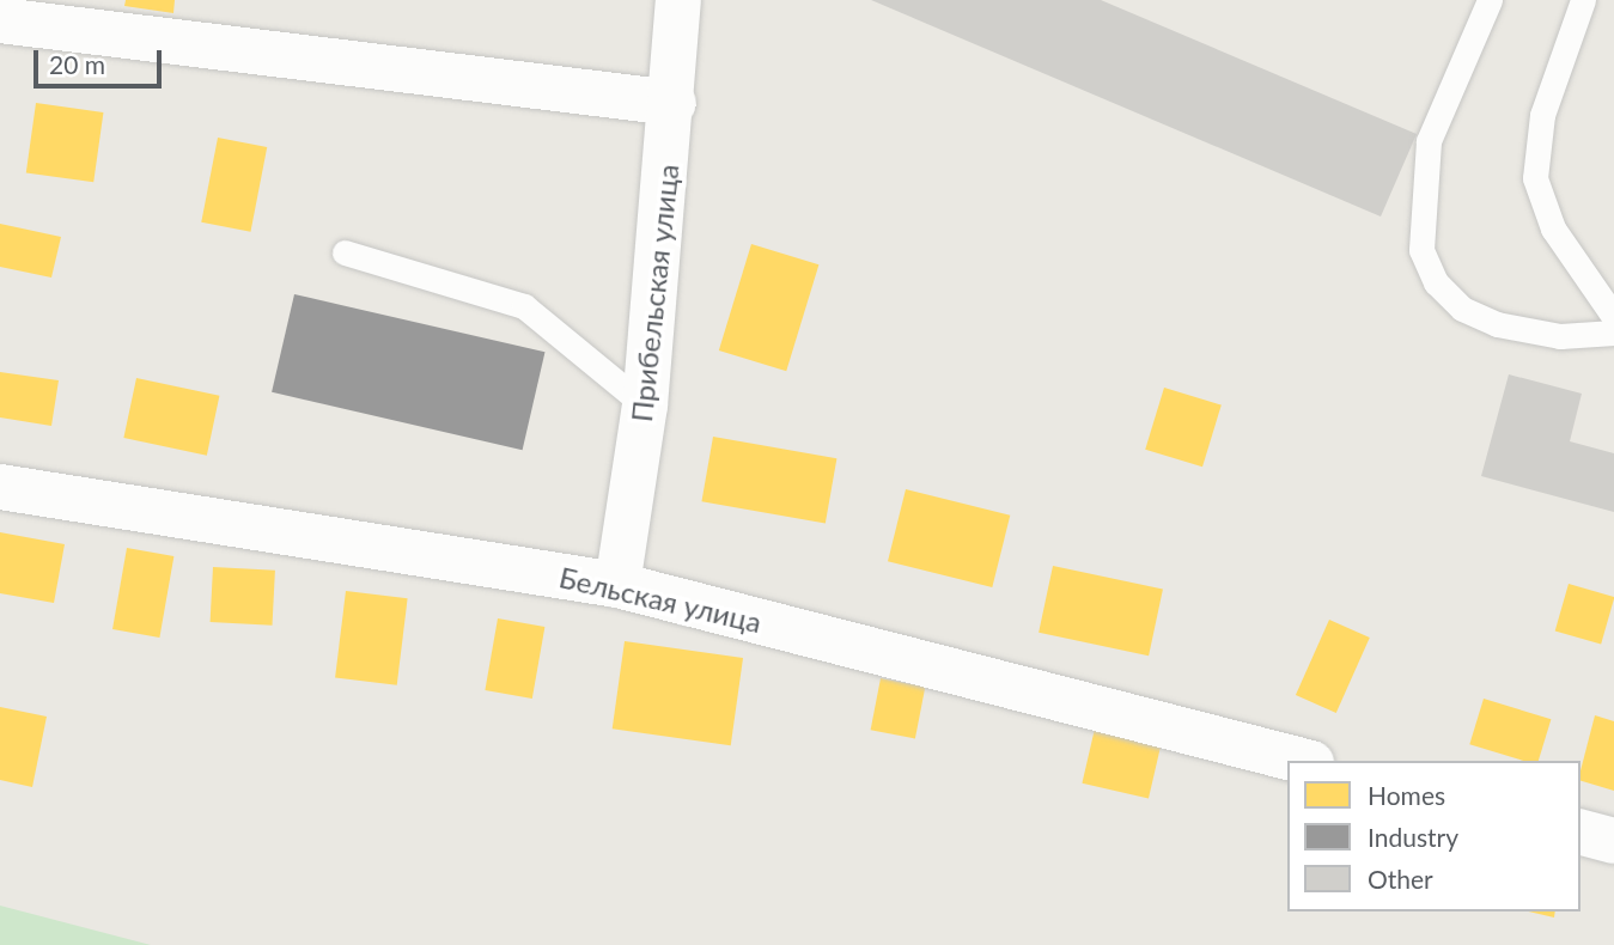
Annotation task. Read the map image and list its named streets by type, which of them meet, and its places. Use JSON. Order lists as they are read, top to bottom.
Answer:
{
  "streets": {
    "street": ["Прибельская улица", "Бельская улица"]
  },
  "crossings": [
    ["Прибельская улица", "Бельская улица"]
  ],
  "legend": ["Homes", "Industry", "Other"],
  "scale_bar": "20 m"
}
